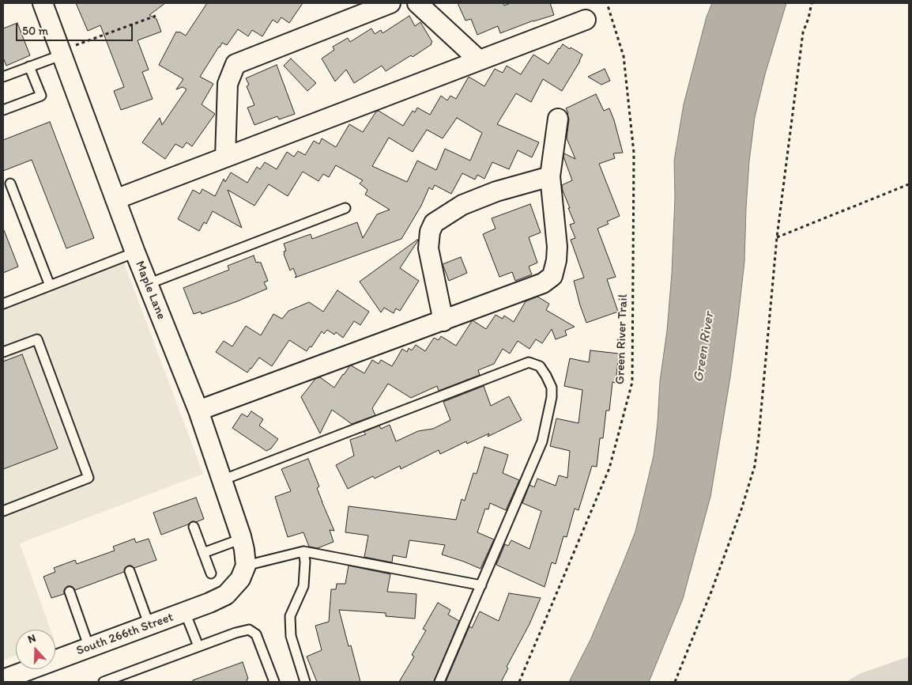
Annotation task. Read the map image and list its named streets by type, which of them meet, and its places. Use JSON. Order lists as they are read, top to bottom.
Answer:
{
  "streets": {
    "street": ["Maple Lane", "South 266th Street"],
    "path": ["Green River Trail"]
  },
  "crossings": [
    ["Maple Lane", "South 266th Street"]
  ],
  "water": ["Green River"],
  "scale_bar": "50 m",
  "north": "top"
}
